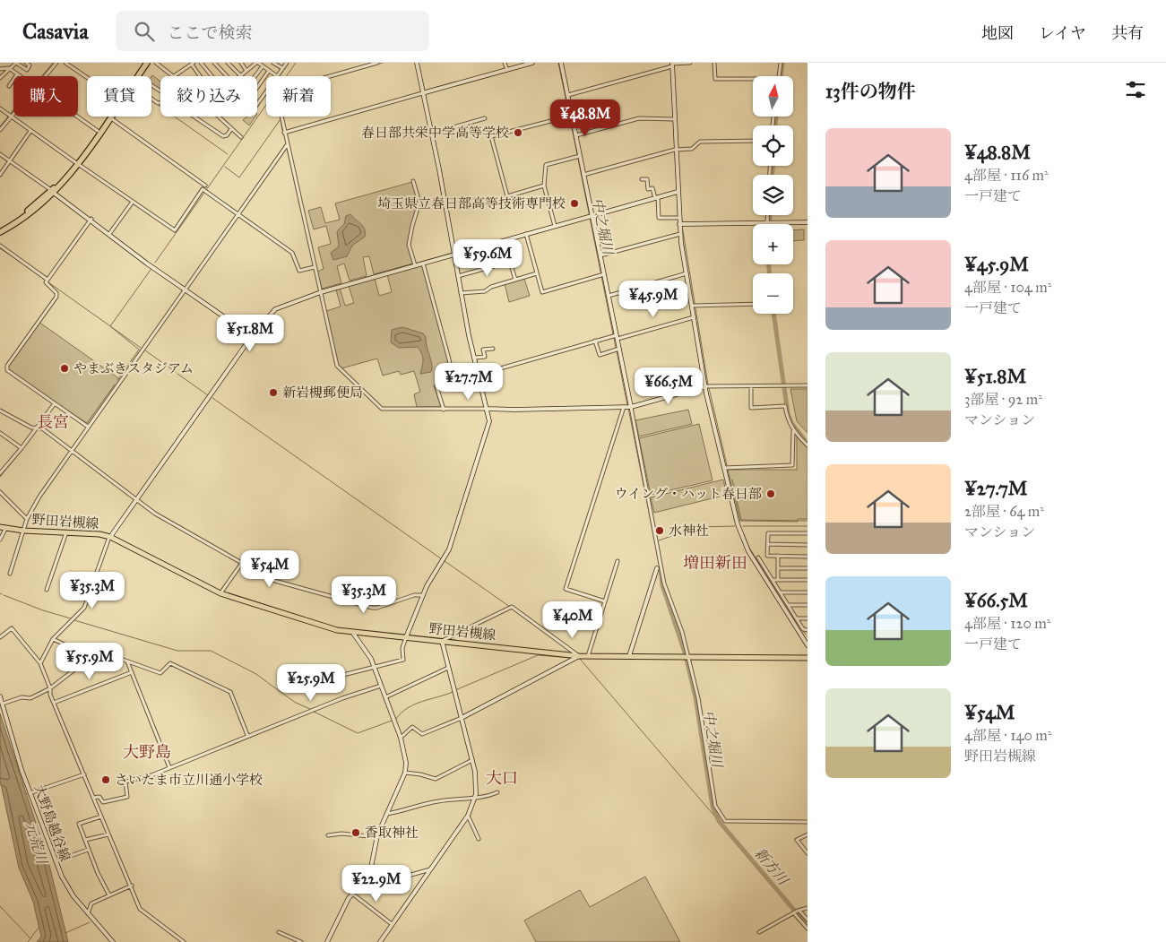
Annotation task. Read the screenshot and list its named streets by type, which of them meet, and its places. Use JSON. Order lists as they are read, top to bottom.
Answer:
{
  "streets": {
    "main road": ["野田岩槻線"],
    "street": ["大野島越谷線"]
  },
  "districts": [
    "長宮",
    "増田新田",
    "大野島",
    "大口"
  ],
  "water": ["中之堀川", "元荒川", "新方川"],
  "places": [
    "春日部共栄中学高等学校",
    "埼玉県立春日部高等技術専門校",
    "やまぶきスタジアム",
    "新岩槻郵便局",
    "ウイング・ハット春日部",
    "水神社",
    "さいたま市立川通小学校",
    "香取神社"
  ],
  "north": "top",
  "page": {
    "header": "Casavia",
    "search": "ここで検索",
    "nav": ["地図", "レイヤ", "共有"],
    "heading": "13件の物件",
    "map_buttons": ["+", "−"],
    "chip": [
      "購入",
      "賃貸",
      "絞り込み",
      "新着"
    ],
    "price": [
      "¥48.8M",
      "¥59.6M",
      "¥45.9M",
      "¥51.8M",
      "¥27.7M",
      "¥66.5M",
      "¥54M",
      "¥35.3M",
      "¥35.3M",
      "¥40M",
      "¥55.9M",
      "¥25.9M",
      "¥22.9M"
    ],
    "list": [
      {
        "name": "¥48.8M",
        "note": "4部屋 · 116 m² · 一戸建て"
      },
      {
        "name": "¥45.9M",
        "note": "4部屋 · 104 m² · 一戸建て"
      },
      {
        "name": "¥51.8M",
        "note": "3部屋 · 92 m² · マンション"
      },
      {
        "name": "¥27.7M",
        "note": "2部屋 · 64 m² · マンション"
      },
      {
        "name": "¥66.5M",
        "note": "4部屋 · 120 m² · 一戸建て"
      },
      {
        "name": "¥54M",
        "note": "4部屋 · 140 m² · 野田岩槻線"
      }
    ]
  }
}
